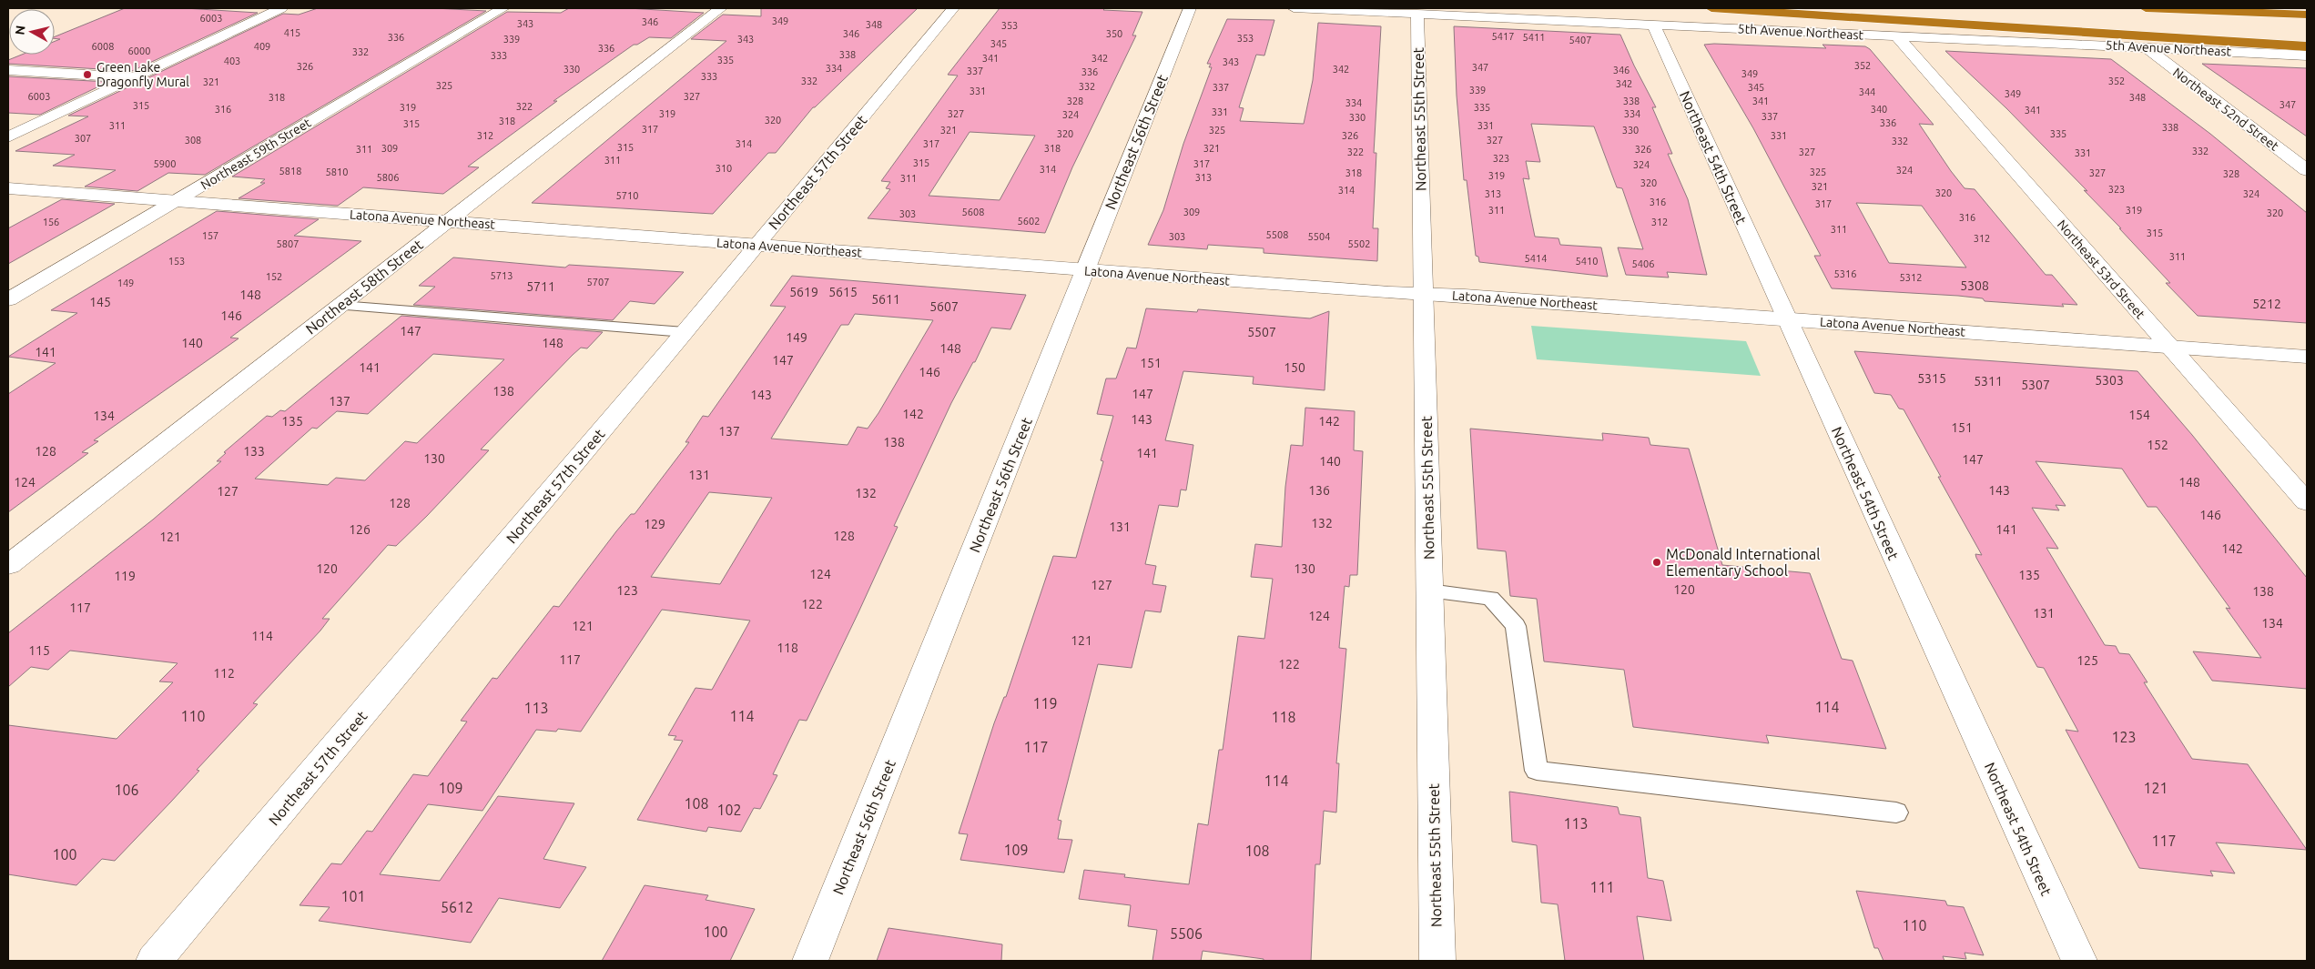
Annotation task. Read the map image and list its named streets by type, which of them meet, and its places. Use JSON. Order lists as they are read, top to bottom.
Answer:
{
  "streets": {
    "street": [
      "5th Avenue Northeast",
      "Northeast 52nd Street",
      "Northeast 55th Street",
      "Northeast 56th Street",
      "Northeast 59th Street",
      "Northeast 54th Street",
      "Northeast 57th Street",
      "Latona Avenue Northeast",
      "Northeast 53rd Street",
      "Northeast 58th Street"
    ]
  },
  "crossings": [
    ["5th Avenue Northeast", "Northeast 52nd Street"],
    ["5th Avenue Northeast", "Northeast 55th Street"],
    ["5th Avenue Northeast", "Northeast 54th Street"],
    ["5th Avenue Northeast", "Northeast 53rd Street"],
    ["Northeast 55th Street", "Latona Avenue Northeast"],
    ["Northeast 56th Street", "Latona Avenue Northeast"],
    ["Northeast 59th Street", "Latona Avenue Northeast"],
    ["Northeast 54th Street", "Latona Avenue Northeast"],
    ["Northeast 57th Street", "Latona Avenue Northeast"],
    ["Latona Avenue Northeast", "Northeast 53rd Street"],
    ["Latona Avenue Northeast", "Northeast 58th Street"]
  ],
  "places": ["Green Lake Dragonfly Mural", "McDonald International Elementary School"],
  "house_numbers": [
    "6003",
    "349",
    "346",
    "343",
    "348",
    "353",
    "415",
    "346",
    "350",
    "5417",
    "336",
    "5411",
    "353",
    "339",
    "343",
    "5407",
    "345",
    "6008",
    "409",
    "336",
    "6000",
    "332",
    "338",
    "333",
    "341",
    "342",
    "335",
    "403",
    "343",
    "352",
    "326",
    "347",
    "334",
    "330",
    "342",
    "346",
    "337",
    "336",
    "349",
    "333",
    "332",
    "352",
    "321",
    "342",
    "325",
    "332",
    "337",
    "345",
    "339",
    "331",
    "344",
    "349",
    "6003",
    "327",
    "318",
    "348",
    "328",
    "338",
    "341",
    "334",
    "347",
    "315",
    "322",
    "319",
    "335",
    "316",
    "340",
    "341",
    "331",
    "319",
    "327",
    "334",
    "324",
    "337",
    "330",
    "320",
    "318",
    "336",
    "315",
    "311",
    "331",
    "338",
    "317",
    "321",
    "325",
    "330",
    "320",
    "335",
    "312",
    "326",
    "331",
    "307",
    "308",
    "327",
    "332",
    "314",
    "317",
    "315",
    "309",
    "318",
    "321",
    "311",
    "326",
    "332",
    "322",
    "327",
    "331",
    "323",
    "311",
    "315",
    "5900",
    "317",
    "324",
    "310",
    "314",
    "324",
    "5818",
    "5810",
    "325",
    "318",
    "327",
    "328",
    "319",
    "5806",
    "313",
    "311",
    "320",
    "321",
    "323",
    "314",
    "320",
    "313",
    "324",
    "5710",
    "316",
    "317",
    "311",
    "319",
    "5608",
    "309",
    "320",
    "303",
    "316",
    "5602",
    "156",
    "312",
    "311",
    "315",
    "5508",
    "157",
    "303",
    "5504",
    "312",
    "5807",
    "5502",
    "311",
    "5414",
    "153",
    "5410",
    "5406",
    "5316",
    "5713",
    "152",
    "5312",
    "5707",
    "149",
    "5308",
    "5711",
    "5619",
    "5615",
    "148",
    "5611",
    "145",
    "5212",
    "5607",
    "146",
    "147",
    "5507",
    "149",
    "140",
    "148",
    "148",
    "141",
    "147",
    "151",
    "141",
    "150",
    "146",
    "5315",
    "5303",
    "5311",
    "5307",
    "138",
    "147",
    "143",
    "137",
    "142",
    "154",
    "134",
    "143",
    "135",
    "142",
    "151",
    "137",
    "138",
    "152",
    "128",
    "133",
    "141",
    "130",
    "147",
    "140",
    "131",
    "124",
    "148",
    "136",
    "143",
    "127",
    "132",
    "128",
    "146",
    "132",
    "129",
    "131",
    "126",
    "141",
    "128",
    "121",
    "142",
    "120",
    "130",
    "124",
    "135",
    "119",
    "127",
    "120",
    "123",
    "138",
    "122",
    "117",
    "131",
    "124",
    "134",
    "121",
    "114",
    "121",
    "118",
    "115",
    "117",
    "125",
    "122",
    "112",
    "119",
    "114",
    "113",
    "110",
    "114",
    "118",
    "123",
    "117",
    "114",
    "109",
    "121",
    "106",
    "108",
    "102",
    "113",
    "117",
    "109",
    "108",
    "100",
    "111",
    "101",
    "5612",
    "110",
    "100",
    "5506"
  ],
  "north": "left"
}
